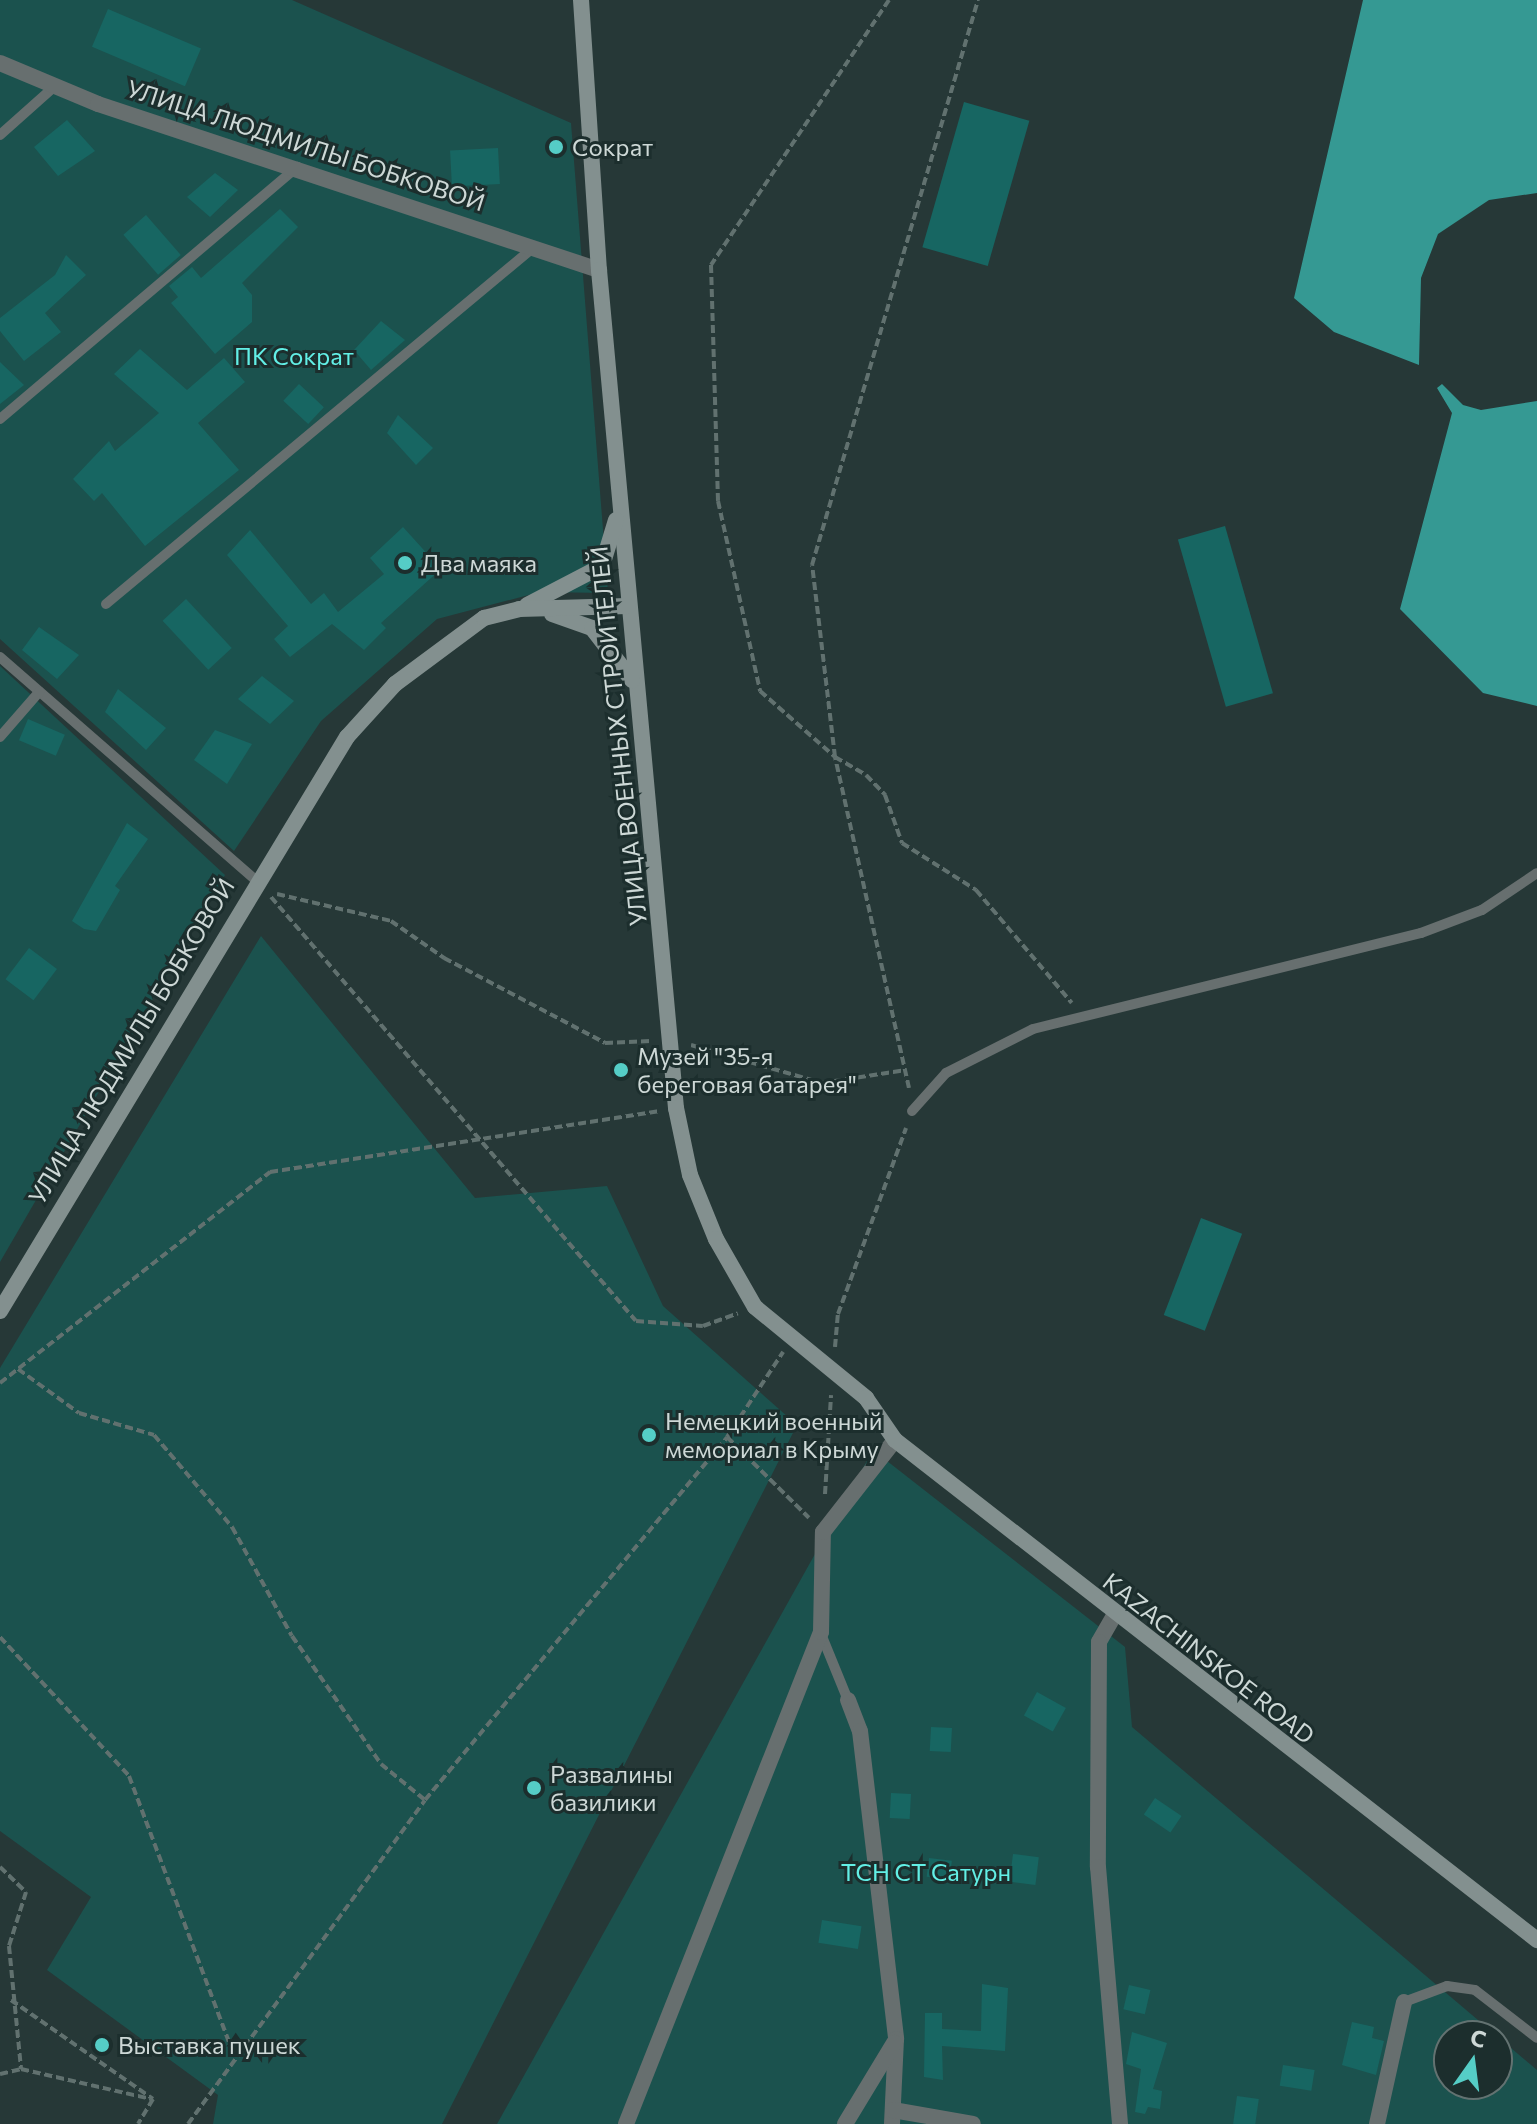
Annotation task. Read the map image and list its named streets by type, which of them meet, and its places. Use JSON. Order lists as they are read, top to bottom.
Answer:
{
  "streets": {
    "main road": ["УЛИЦА ЛЮДМИЛЫ БОБКОВОЙ", "УЛИЦА ВОЕННЫХ СТРОИТЕЛЕЙ", "KAZACHINSKOE ROAD"]
  },
  "crossings": [
    ["УЛИЦА ЛЮДМИЛЫ БОБКОВОЙ", "УЛИЦА ВОЕННЫХ СТРОИТЕЛЕЙ"],
    ["УЛИЦА ВОЕННЫХ СТРОИТЕЛЕЙ", "KAZACHINSKOE ROAD"]
  ],
  "parks": ["ПК Сократ", "ТСН СТ Сатурн"],
  "places": [
    "Сократ",
    "Два маяка",
    "Музей \"35-я береговая батарея\"",
    "Немецкий военный мемориал в Крыму",
    "Развалины базилики",
    "Выставка пушек"
  ],
  "north": "top"
}
